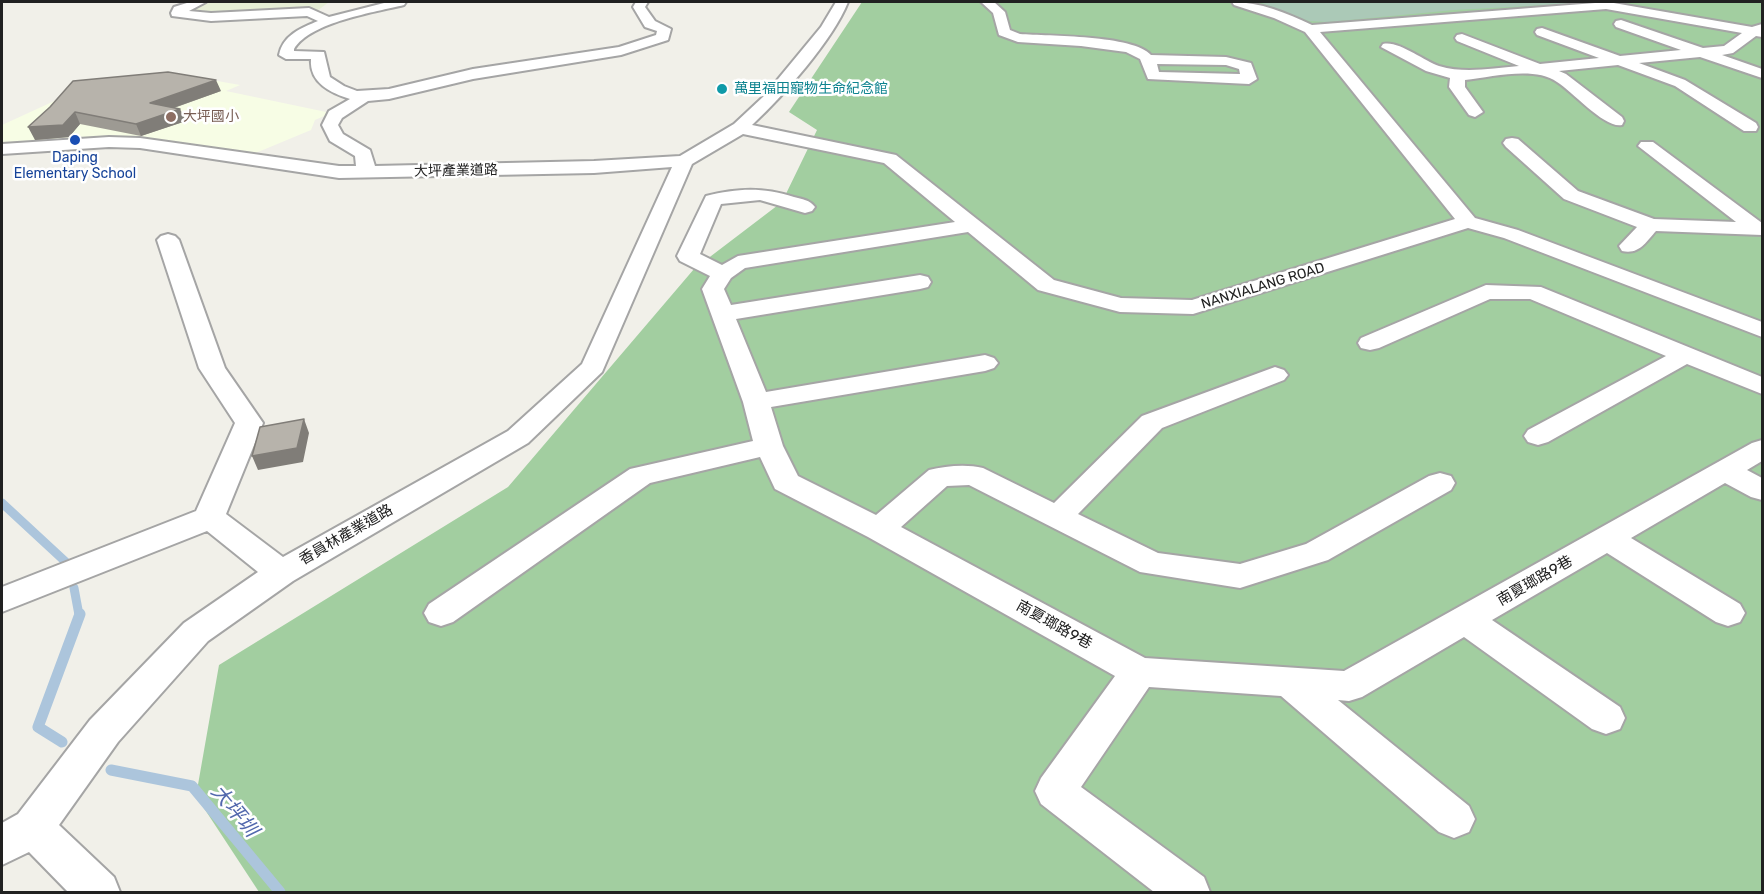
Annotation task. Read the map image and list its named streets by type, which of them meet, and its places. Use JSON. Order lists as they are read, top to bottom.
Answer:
{
  "streets": {
    "street": [
      "大坪產業道路",
      "NANXIALANG ROAD",
      "香員林產業道路",
      "南夏瑯路9巷"
    ]
  },
  "crossings": [
    ["大坪產業道路", "NANXIALANG ROAD"],
    ["大坪產業道路", "香員林產業道路"]
  ],
  "water": ["大坪圳"],
  "places": ["萬里福田寵物生命紀念館", "大坪國小", "Daping Elementary School"]
}
